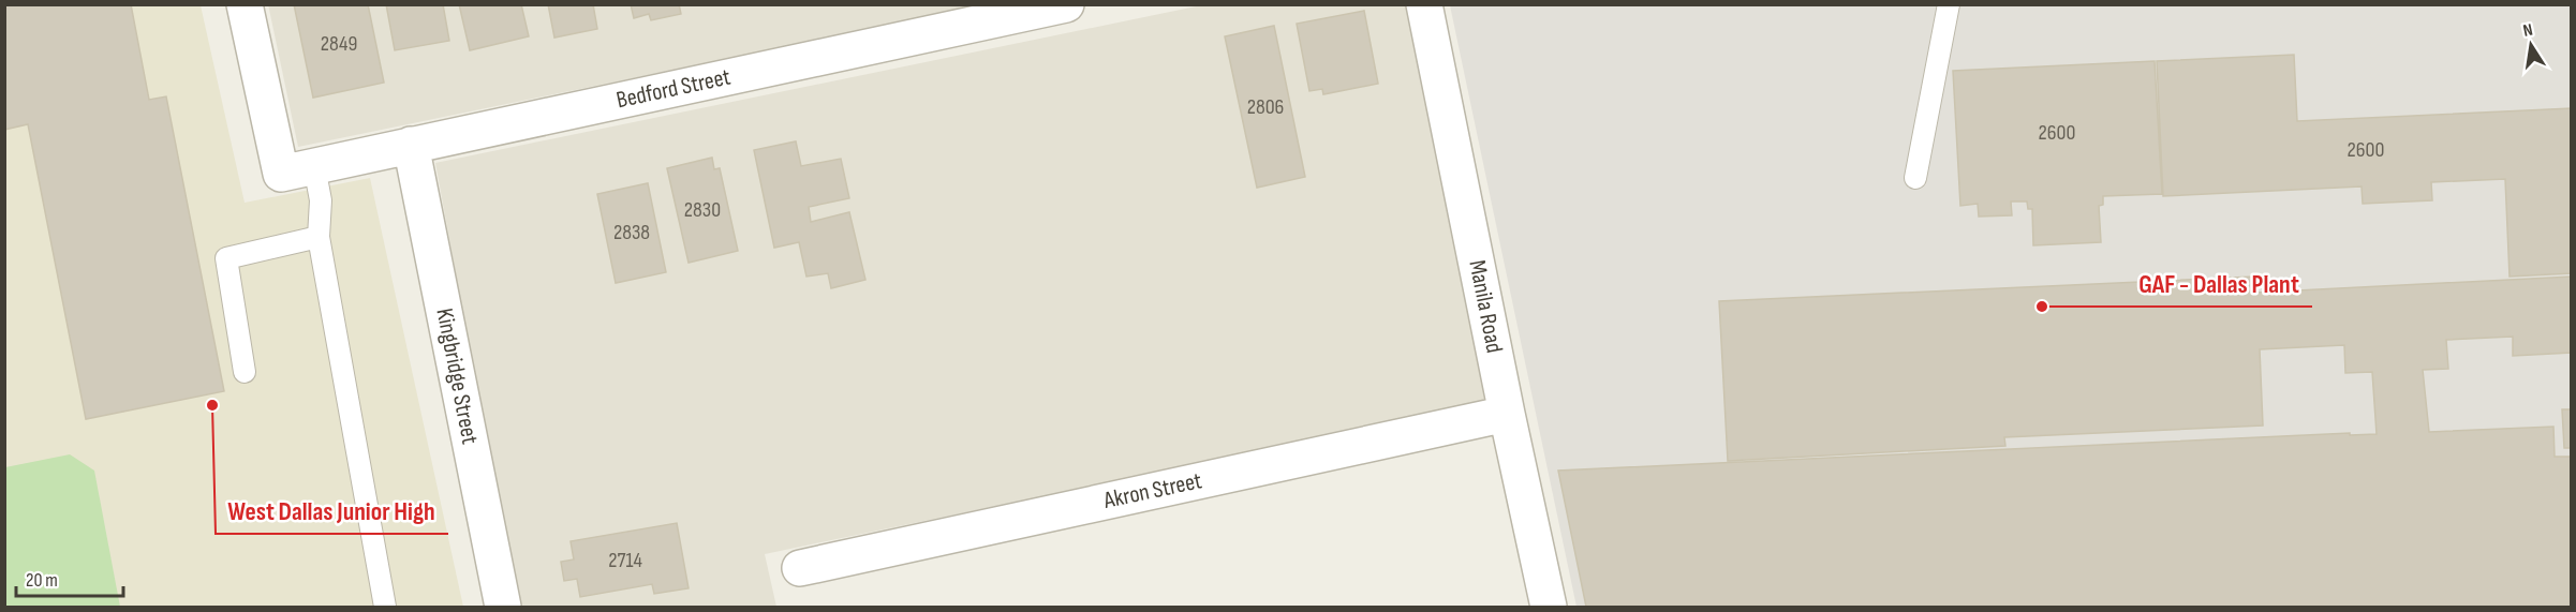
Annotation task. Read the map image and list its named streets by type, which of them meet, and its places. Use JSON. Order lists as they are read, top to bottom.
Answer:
{
  "streets": {
    "street": [
      "Bedford Street",
      "Manila Road",
      "Kingbridge Street",
      "Akron Street"
    ]
  },
  "crossings": [
    ["Bedford Street", "Kingbridge Street"],
    ["Manila Road", "Akron Street"]
  ],
  "places": ["GAF - Dallas Plant", "West Dallas Junior High"],
  "house_numbers": [
    "2849",
    "2806",
    "2600",
    "2600",
    "2830",
    "2838",
    "2714"
  ],
  "scale_bar": "20 m",
  "north": "top"
}
